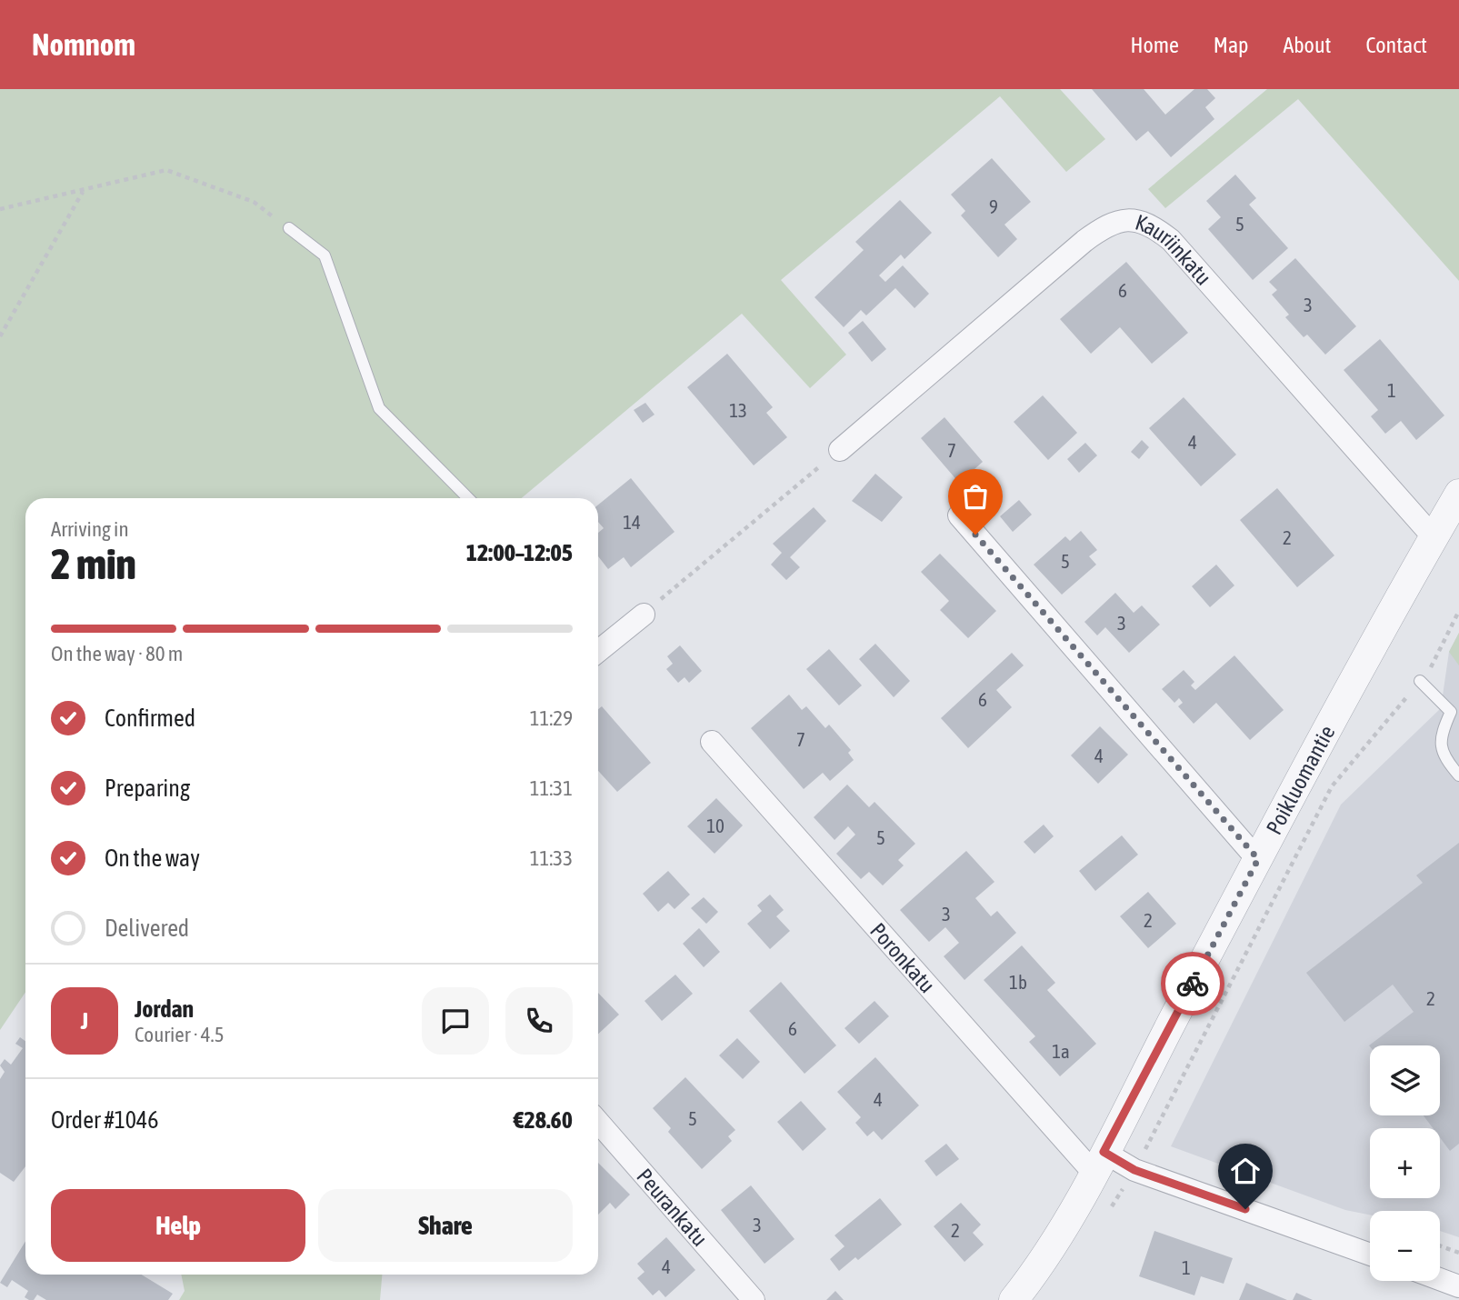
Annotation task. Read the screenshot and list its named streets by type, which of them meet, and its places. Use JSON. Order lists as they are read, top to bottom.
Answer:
{
  "streets": {
    "street": [
      "Kauriinkatu",
      "Poikluomantie",
      "Poronkatu",
      "Peurankatu"
    ]
  },
  "crossings": [
    ["Kauriinkatu", "Poikluomantie"],
    ["Poikluomantie", "Poronkatu"]
  ],
  "house_numbers": [
    "9",
    "5",
    "6",
    "3",
    "1",
    "13",
    "4",
    "7",
    "14",
    "2",
    "5",
    "3",
    "6",
    "7",
    "4",
    "10",
    "5",
    "3",
    "2",
    "1b",
    "2",
    "6",
    "1a",
    "4",
    "5",
    "3",
    "2",
    "4",
    "1"
  ],
  "page": {
    "header": "Nomnom",
    "nav": [
      "Home",
      "Map",
      "About",
      "Contact"
    ],
    "heading": ["2 min", "Arriving in", "12:00–12:05"],
    "panel": [
      "Jordan",
      "Courier · 4.5",
      "Order #1046",
      "€28.60"
    ],
    "bar": "On the way · 80 m",
    "list": [
      ["Confirmed", "11:29"],
      ["Preparing", "11:31"],
      ["On the way", "11:33"],
      "Delivered"
    ],
    "round": "J",
    "map_buttons": ["+", "−"],
    "buttons": ["Help", "Share"]
  }
}
